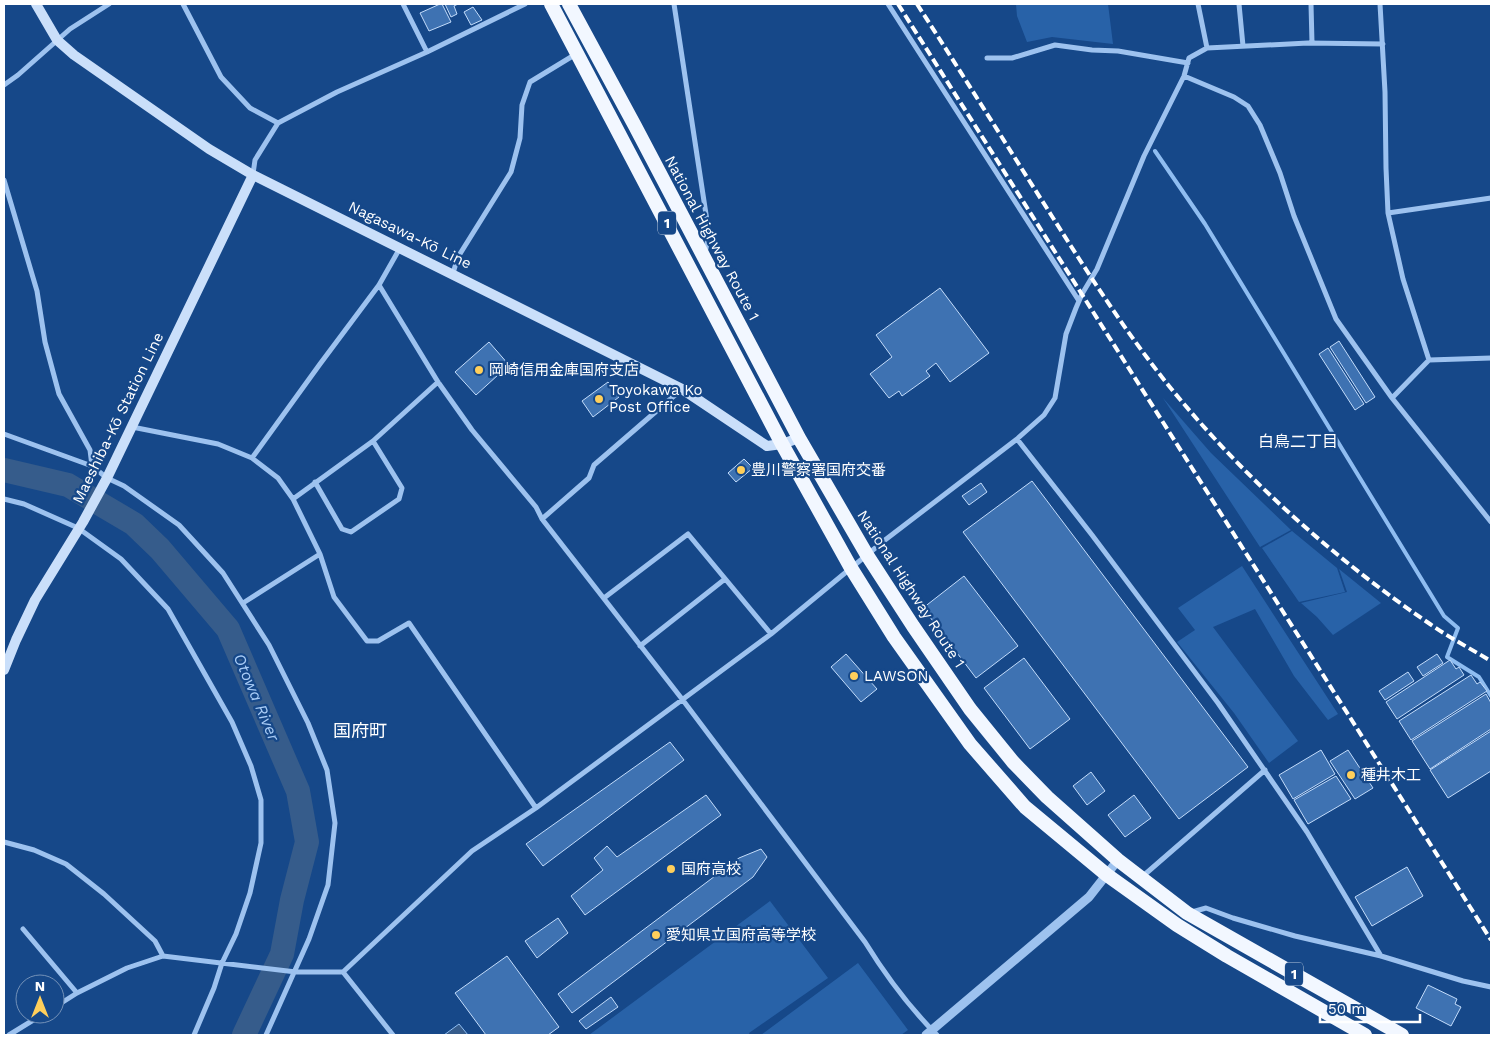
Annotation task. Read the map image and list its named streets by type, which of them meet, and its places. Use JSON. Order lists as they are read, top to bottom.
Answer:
{
  "streets": {
    "highway": ["1", "National Highway Route 1"],
    "main road": ["Nagasawa-Kō Line", "Maeshiba-Kō Station Line"]
  },
  "crossings": [
    ["1", "Nagasawa-Kō Line"],
    ["Nagasawa-Kō Line", "National Highway Route 1"],
    ["Nagasawa-Kō Line", "Maeshiba-Kō Station Line"]
  ],
  "districts": ["白鳥二丁目", "国府町"],
  "water": ["Otowa River"],
  "places": [
    "岡崎信用金庫国府支店",
    "Toyokawa Ko Post Office",
    "豊川警察署国府交番",
    "LAWSON",
    "種井木工",
    "国府高校",
    "愛知県立国府高等学校"
  ],
  "scale_bar": "50 m",
  "north": "top"
}
